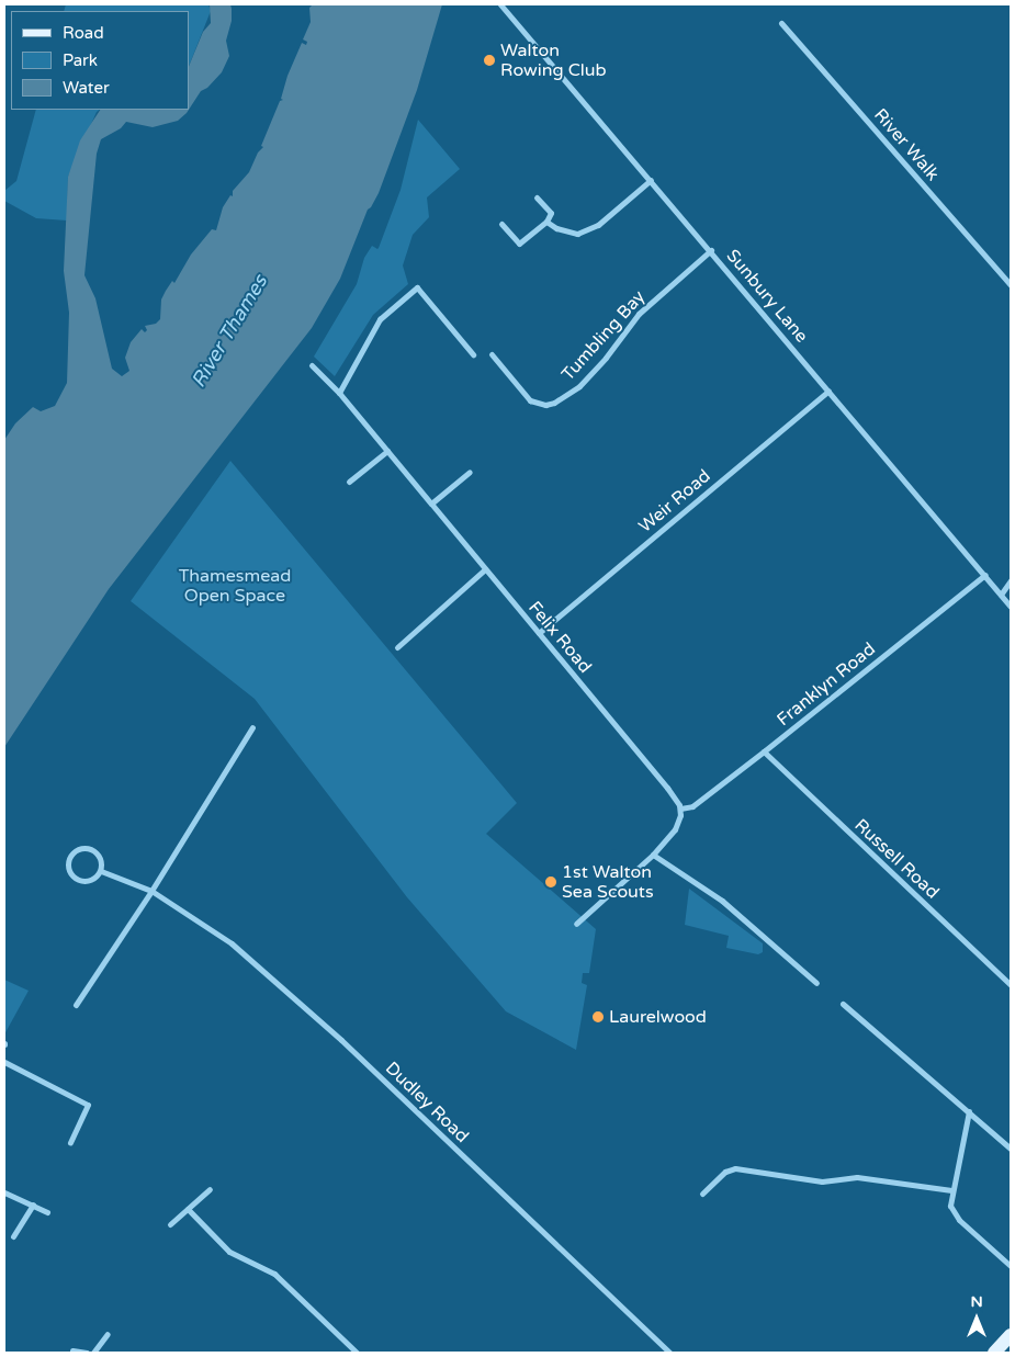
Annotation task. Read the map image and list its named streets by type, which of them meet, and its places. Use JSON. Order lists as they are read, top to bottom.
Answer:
{
  "streets": {
    "street": [
      "River Walk",
      "Sunbury Lane",
      "Tumbling Bay",
      "Weir Road",
      "Felix Road",
      "Franklyn Road",
      "Russell Road",
      "Dudley Road"
    ]
  },
  "crossings": [
    ["Sunbury Lane", "Tumbling Bay"],
    ["Sunbury Lane", "Weir Road"],
    ["Sunbury Lane", "Franklyn Road"],
    ["Weir Road", "Felix Road"],
    ["Felix Road", "Franklyn Road"],
    ["Franklyn Road", "Russell Road"]
  ],
  "water": ["River Thames"],
  "parks": ["Thamesmead Open Space"],
  "places": ["Walton Rowing Club", "1st Walton Sea Scouts", "Laurelwood"],
  "legend": ["Road", "Park", "Water"],
  "north": "top"
}
